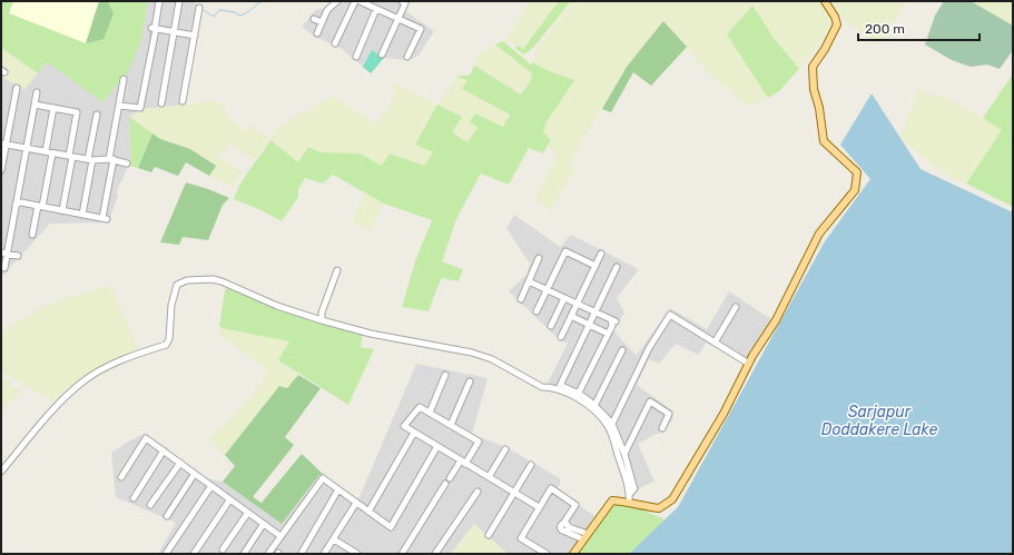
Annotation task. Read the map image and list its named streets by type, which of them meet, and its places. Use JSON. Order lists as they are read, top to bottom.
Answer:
{
  "water": ["Sarjapur Doddakere Lake"],
  "scale_bar": "200 m"
}
